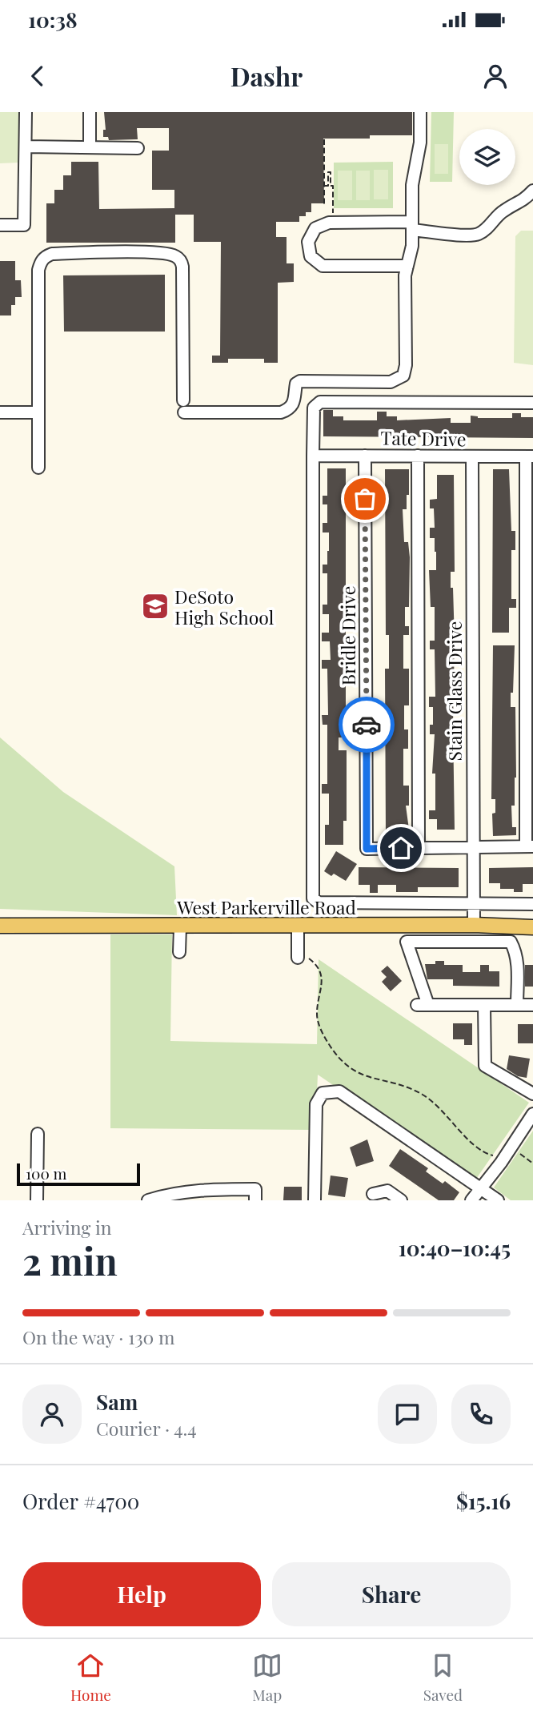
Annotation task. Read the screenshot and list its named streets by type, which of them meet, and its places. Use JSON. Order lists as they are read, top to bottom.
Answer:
{
  "streets": {
    "main road": ["West Parkerville Road"],
    "street": ["Tate Drive", "Bridle Drive", "Stain Glass Drive"]
  },
  "crossings": [
    ["Tate Drive", "Bridle Drive"],
    ["Tate Drive", "Stain Glass Drive"],
    ["Stain Glass Drive", "West Parkerville Road"]
  ],
  "places": {
    "school or university": ["DeSoto High School"]
  },
  "scale_bar": "100 m",
  "page": {
    "status": "10:38",
    "header": "Dashr",
    "scale": "100 m",
    "heading": ["2 min", "Arriving in", "10:40–10:45"],
    "panel": [
      "Sam",
      "Courier · 4.4",
      "Order #4700",
      "$15.16"
    ],
    "bar": "On the way · 130 m",
    "buttons": ["Help", "Share"],
    "tabs": ["Home", "Map", "Saved"]
  }
}
